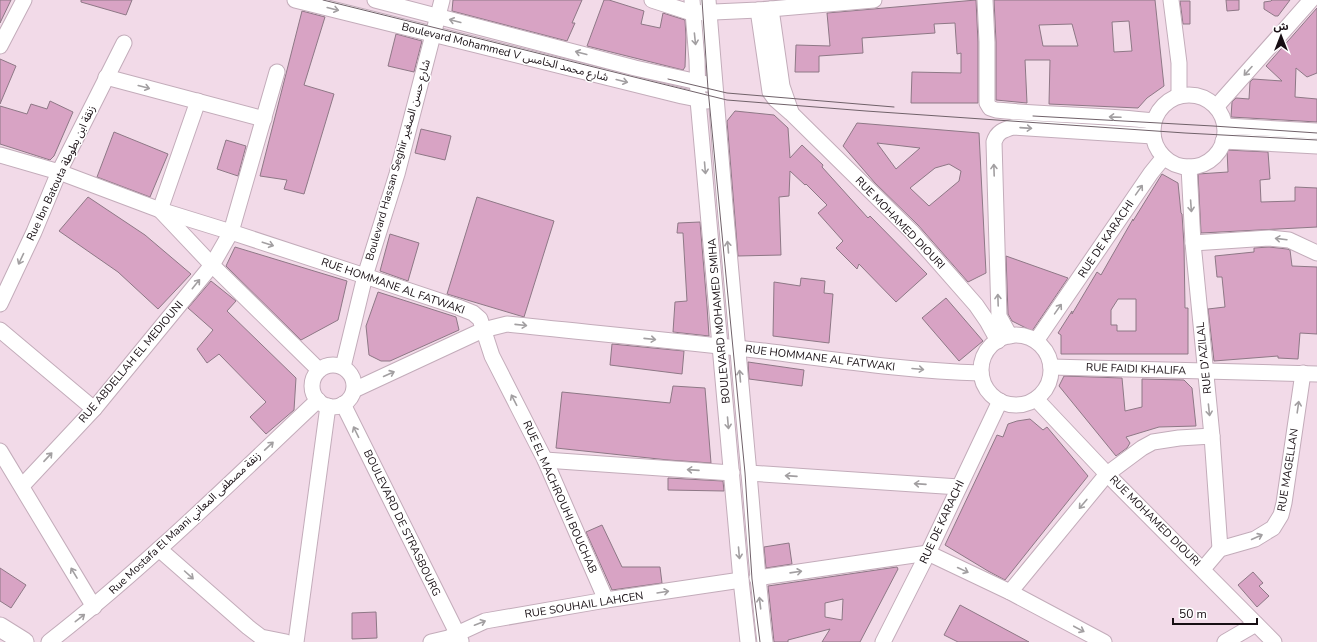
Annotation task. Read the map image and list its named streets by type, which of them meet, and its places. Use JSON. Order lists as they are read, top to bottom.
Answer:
{
  "streets": {
    "street": [
      "Boulevard Mohammed V شارع محمد الخامس",
      "Boulevard Hassan Seghir شارع حسن الصغير",
      "Rue Ibn Batouta زنقة ابن بطوطة",
      "RUE MOHAMED DIOURI",
      "RUE DE KARACHI",
      "RUE HOMMANE AL FATWAKI",
      "BOULEVARD MOHAMED SMIHA",
      "RUE D'AZILAL",
      "RUE ABDELLAH EL MEDIOUNI",
      "RUE FAIDI KHALIFA",
      "RUE MAGELLAN",
      "RUE EL MACHROUHI BOUCHAB",
      "Rue Mostafa El Maani زنقة مصطفى المعاني",
      "BOULEVARD DE STRASBOURG",
      "RUE SOUHAIL LAHCEN"
    ]
  },
  "crossings": [
    ["Boulevard Mohammed V شارع محمد الخامس", "Boulevard Hassan Seghir شارع حسن الصغير"],
    ["Boulevard Mohammed V شارع محمد الخامس", "BOULEVARD MOHAMED SMIHA"],
    ["Boulevard Hassan Seghir شارع حسن الصغير", "RUE HOMMANE AL FATWAKI"],
    ["Boulevard Hassan Seghir شارع حسن الصغير", "Rue Mostafa El Maani زنقة مصطفى المعاني"],
    ["Boulevard Hassan Seghir شارع حسن الصغير", "BOULEVARD DE STRASBOURG"],
    ["Rue Ibn Batouta زنقة ابن بطوطة", "RUE HOMMANE AL FATWAKI"],
    ["RUE MOHAMED DIOURI", "RUE DE KARACHI"],
    ["RUE MOHAMED DIOURI", "RUE HOMMANE AL FATWAKI"],
    ["RUE MOHAMED DIOURI", "RUE FAIDI KHALIFA"],
    ["RUE DE KARACHI", "RUE HOMMANE AL FATWAKI"],
    ["RUE DE KARACHI", "RUE D'AZILAL"],
    ["RUE DE KARACHI", "RUE FAIDI KHALIFA"],
    ["RUE HOMMANE AL FATWAKI", "BOULEVARD MOHAMED SMIHA"],
    ["RUE HOMMANE AL FATWAKI", "RUE ABDELLAH EL MEDIOUNI"],
    ["RUE HOMMANE AL FATWAKI", "RUE FAIDI KHALIFA"],
    ["RUE HOMMANE AL FATWAKI", "RUE EL MACHROUHI BOUCHAB"],
    ["BOULEVARD MOHAMED SMIHA", "RUE SOUHAIL LAHCEN"],
    ["RUE D'AZILAL", "RUE FAIDI KHALIFA"],
    ["RUE D'AZILAL", "RUE MAGELLAN"],
    ["RUE FAIDI KHALIFA", "RUE MAGELLAN"],
    ["RUE EL MACHROUHI BOUCHAB", "RUE SOUHAIL LAHCEN"],
    ["Rue Mostafa El Maani زنقة مصطفى المعاني", "BOULEVARD DE STRASBOURG"],
    ["BOULEVARD DE STRASBOURG", "RUE SOUHAIL LAHCEN"]
  ],
  "one_way": [
    "Rue Ibn Batouta زنقة ابن بطوطة",
    "RUE DE KARACHI",
    "RUE D'AZILAL",
    "RUE ABDELLAH EL MEDIOUNI",
    "RUE MAGELLAN",
    "RUE EL MACHROUHI BOUCHAB",
    "Rue Mostafa El Maani زنقة مصطفى المعاني",
    "BOULEVARD DE STRASBOURG"
  ],
  "scale_bar": "50 m",
  "north": "top"
}
